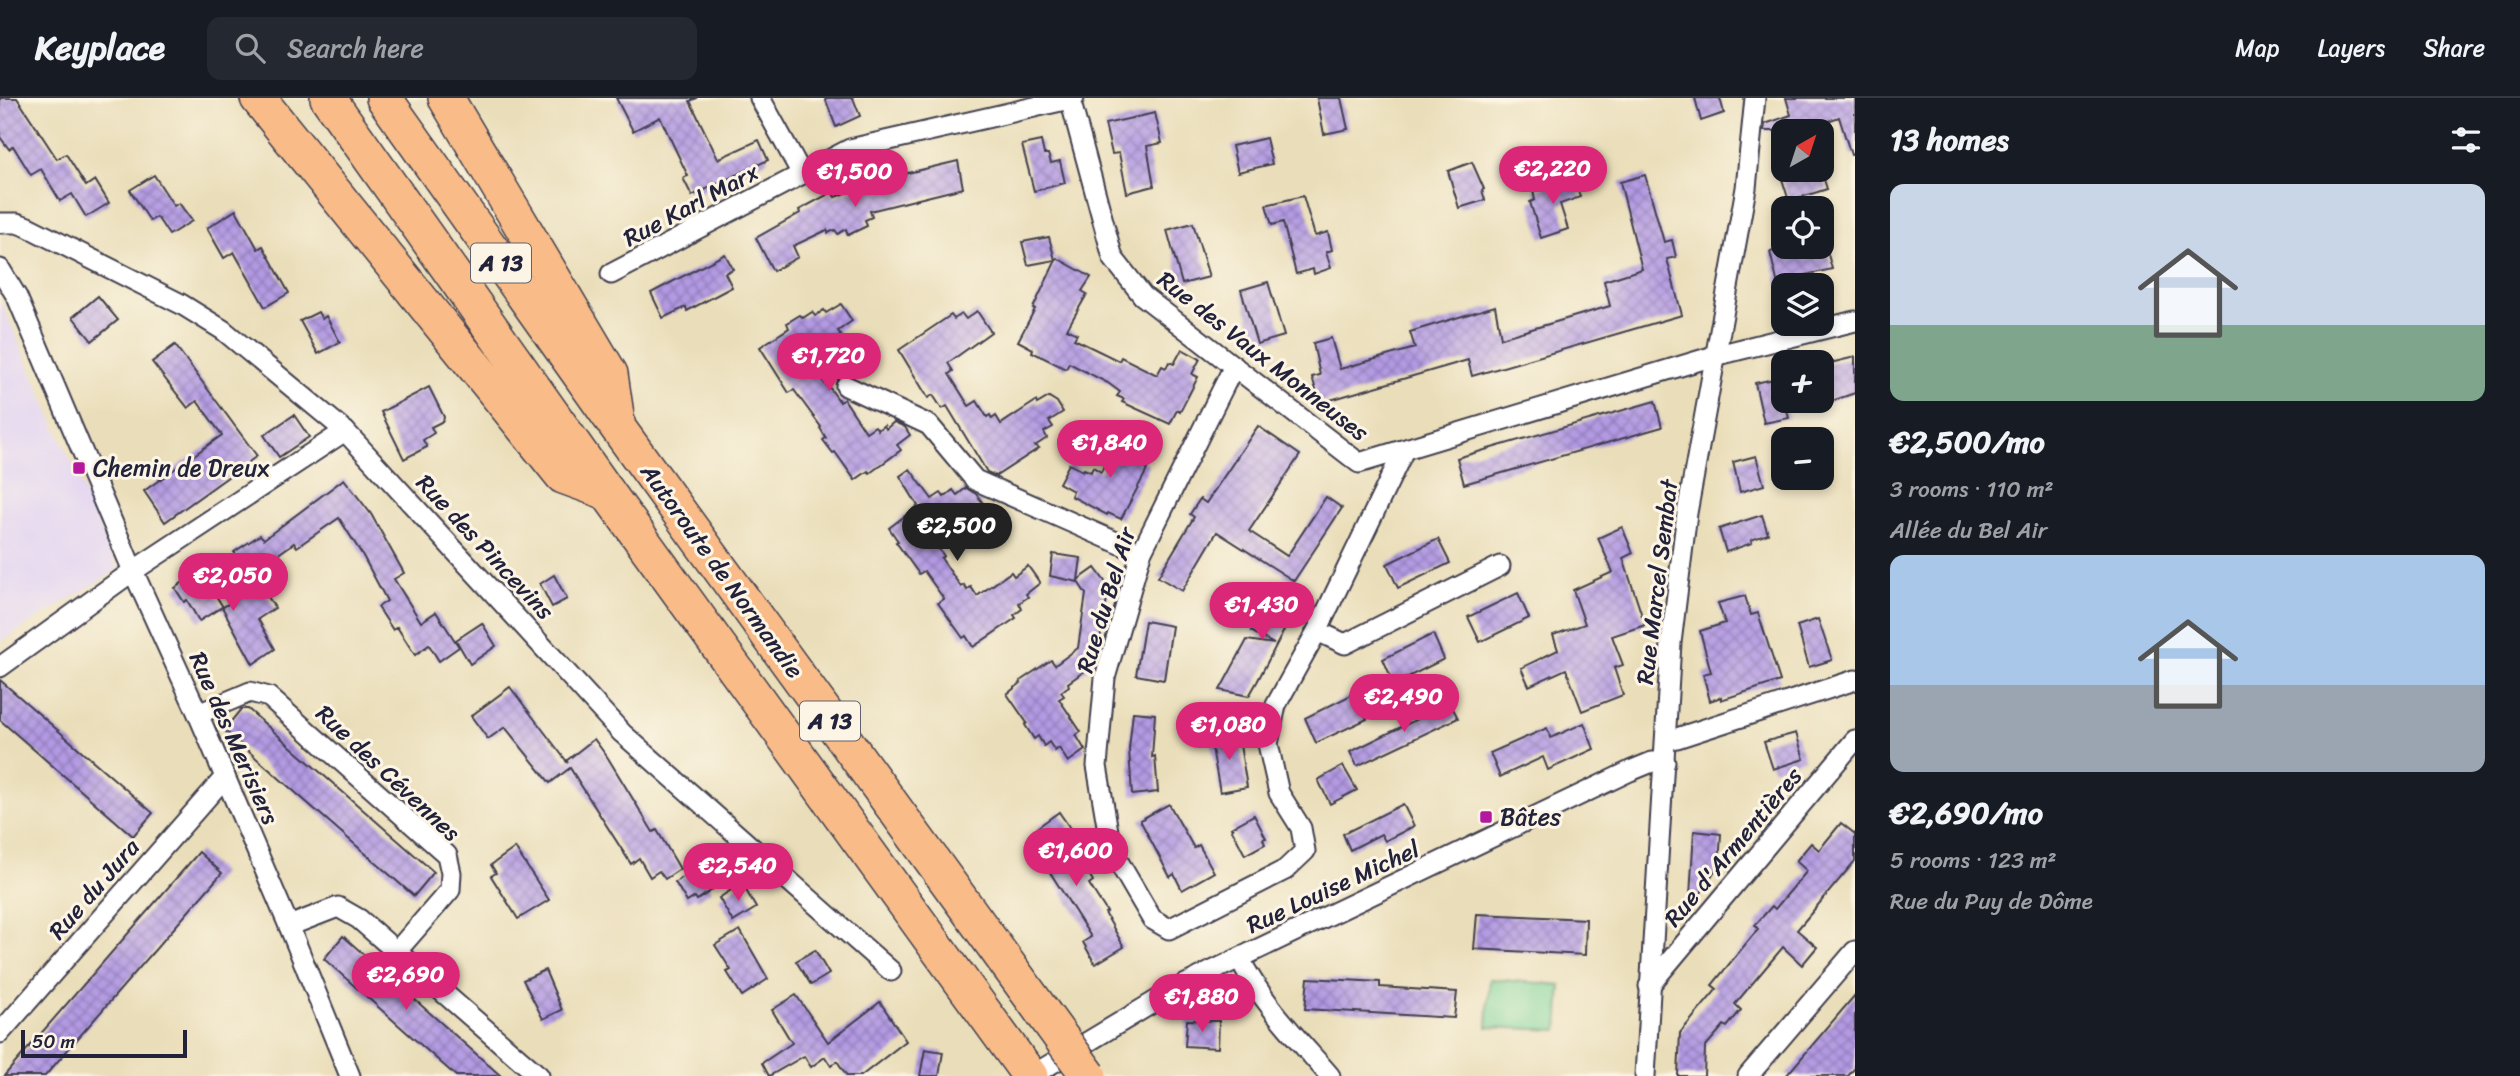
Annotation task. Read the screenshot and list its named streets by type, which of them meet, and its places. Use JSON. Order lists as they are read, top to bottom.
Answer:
{
  "streets": {
    "highway": ["A 13", "Autoroute de Normandie"],
    "street": [
      "Rue Karl Marx",
      "Rue des Vaux Monneuses",
      "Rue des Pincevins",
      "Rue Marcel Sembat",
      "Rue du Bel Air",
      "Rue des Merisiers",
      "Rue des Cévennes",
      "Rue d'Armentières",
      "Rue Louise Michel",
      "Rue du Jura"
    ]
  },
  "crossings": [
    ["Rue Karl Marx", "Rue des Vaux Monneuses"],
    ["Rue des Vaux Monneuses", "Rue Marcel Sembat"],
    ["Rue des Vaux Monneuses", "Rue du Bel Air"],
    ["Autoroute de Normandie", "Rue Louise Michel"],
    ["Rue Marcel Sembat", "Rue d'Armentières"],
    ["Rue Marcel Sembat", "Rue Louise Michel"],
    ["Rue des Merisiers", "Rue des Cévennes"],
    ["Rue des Merisiers", "Rue du Jura"]
  ],
  "places": {
    "transit": ["Chemin de Dreux", "Bâtes"]
  },
  "scale_bar": "50 m",
  "north": "top right",
  "page": {
    "header": "Keyplace",
    "search": "Search here",
    "nav": ["Map", "Layers", "Share"],
    "heading": "13 homes",
    "map_buttons": ["+", "−"],
    "price": [
      "€2,220",
      "€1,500",
      "€1,720",
      "€1,840",
      "€2,500",
      "€2,050",
      "€1,430",
      "€2,490",
      "€1,080",
      "€1,600",
      "€2,540",
      "€2,690",
      "€1,880"
    ],
    "list": [
      {
        "name": "€2,500/mo",
        "note": "3 rooms · 110 m² · Allée du Bel Air"
      },
      {
        "name": "€2,690/mo",
        "note": "5 rooms · 123 m² · Rue du Puy de Dôme"
      }
    ],
    "scale": "50 m"
  }
}
